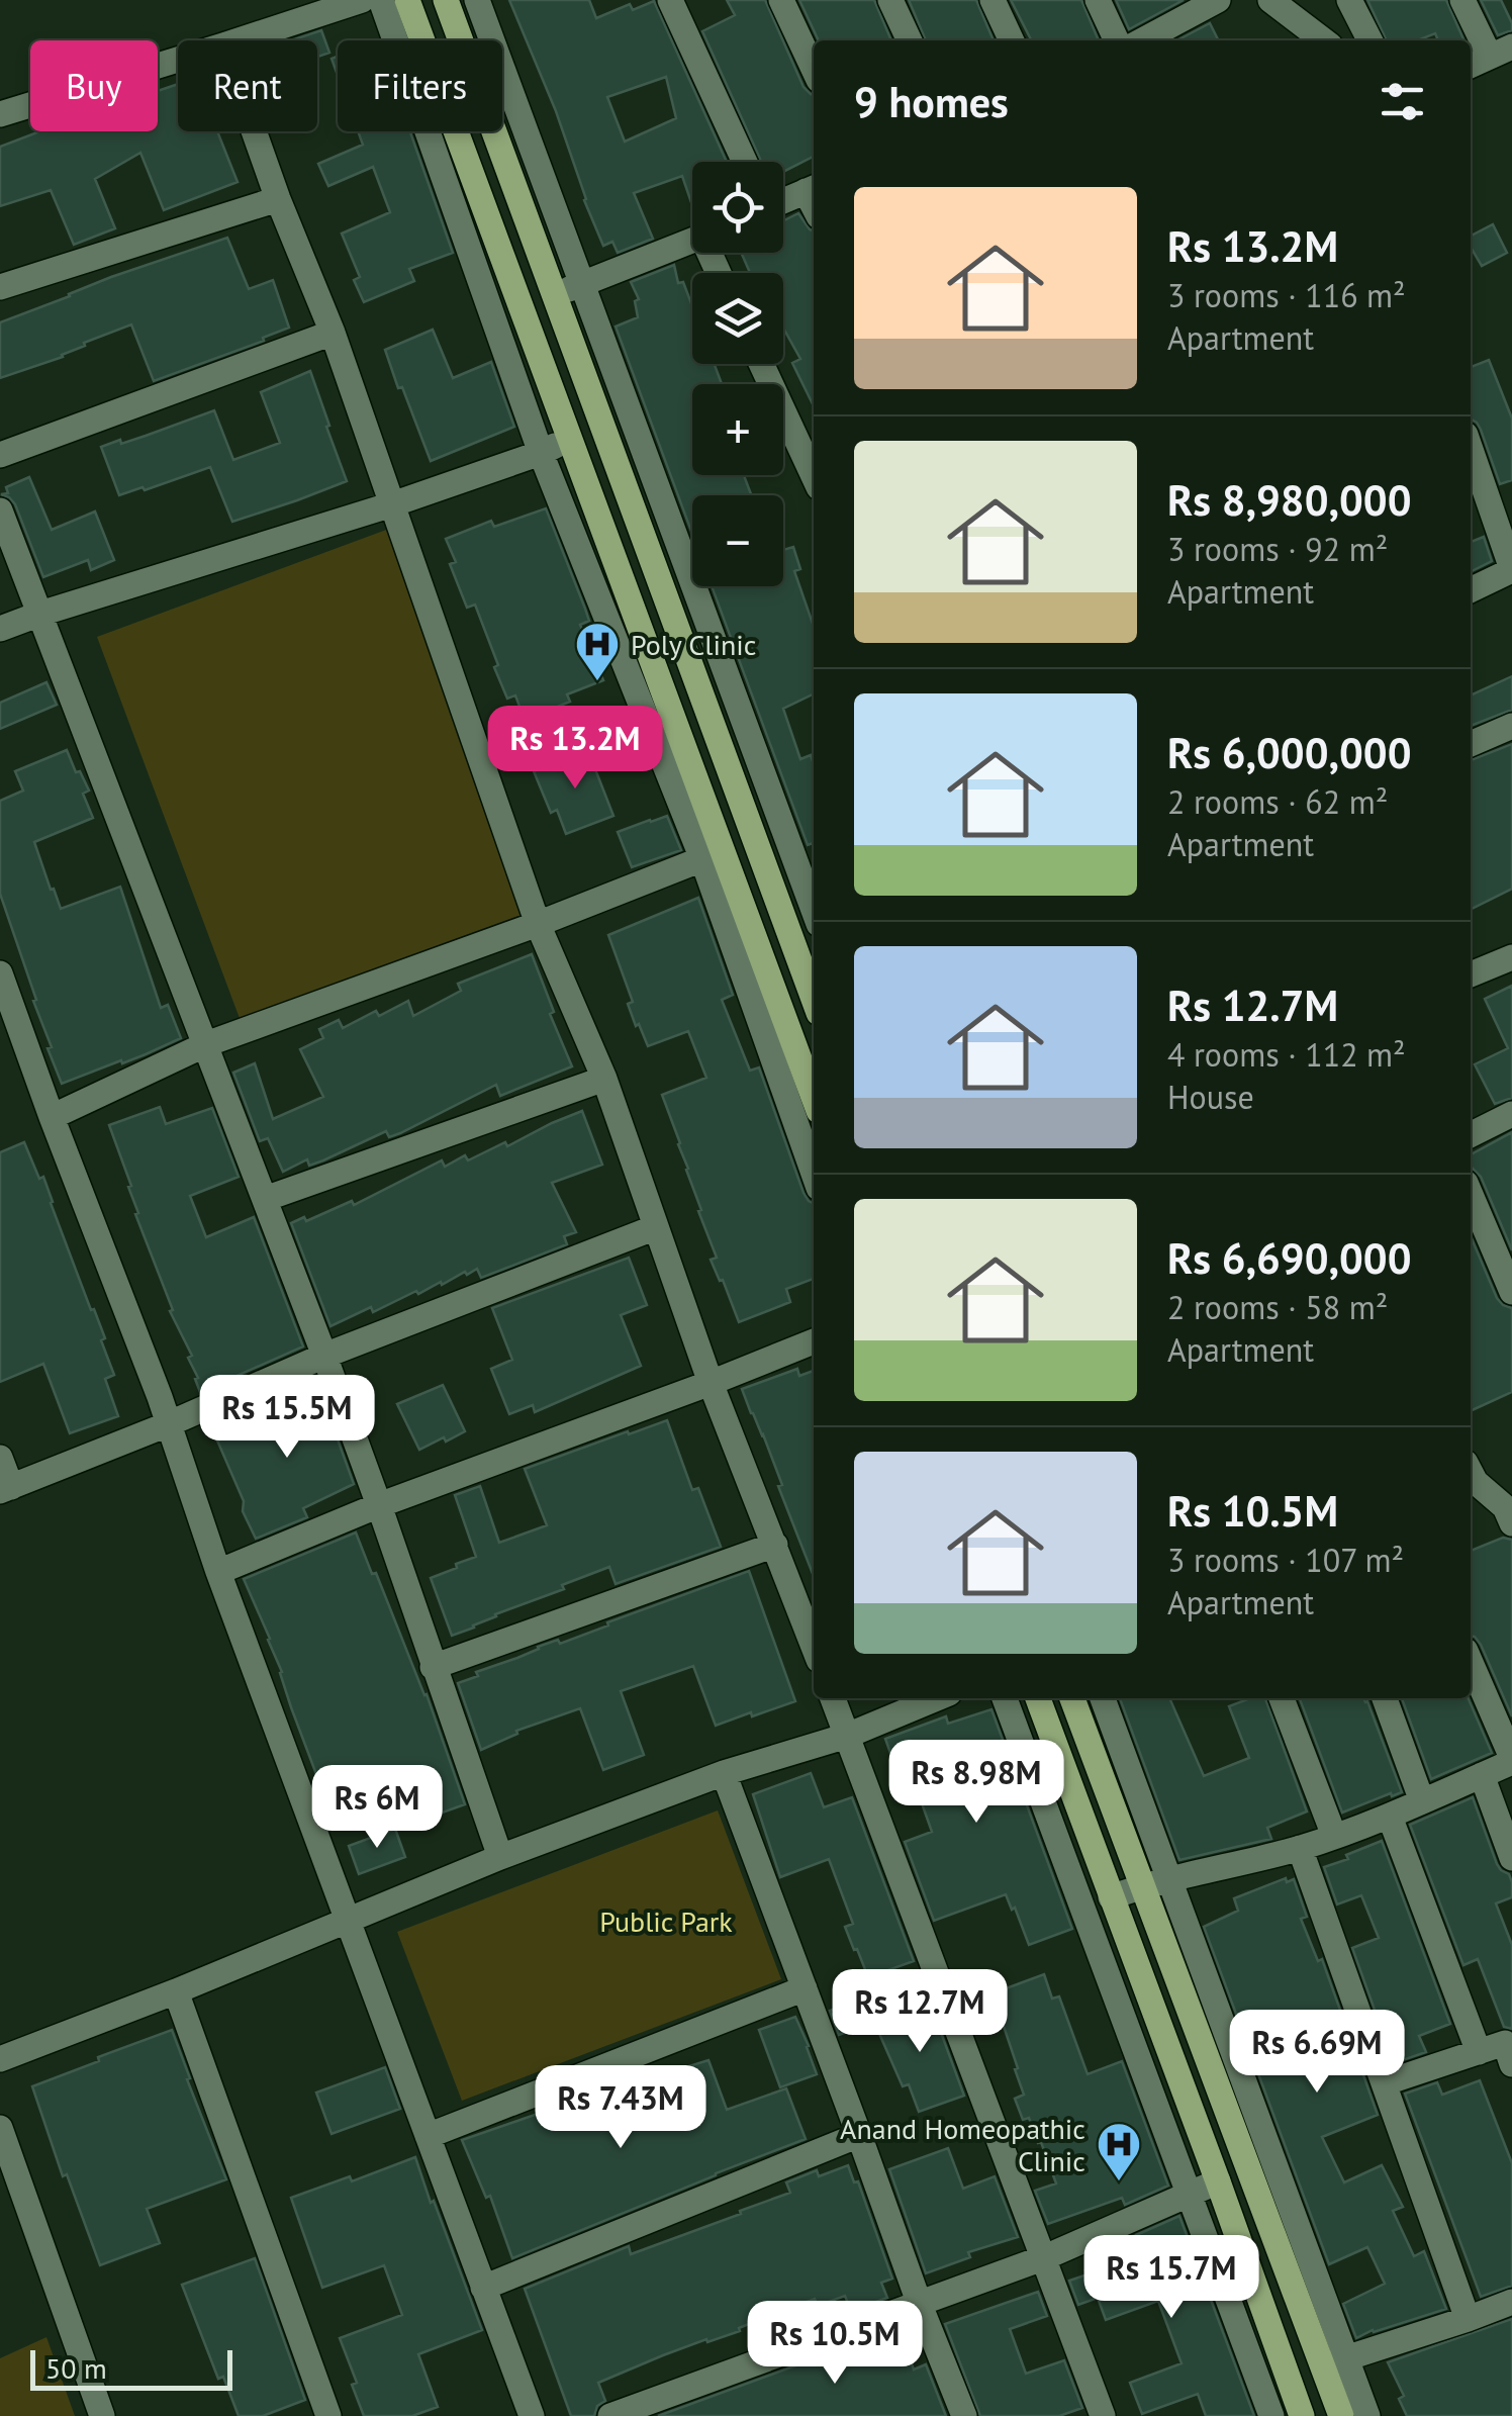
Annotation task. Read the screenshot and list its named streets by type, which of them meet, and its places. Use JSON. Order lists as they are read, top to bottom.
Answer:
{
  "parks": ["Public Park"],
  "places": {
    "hospital": ["Poly Clinic", "Anand Homeopathic Clinic"]
  },
  "scale_bar": "50 m",
  "page": {
    "chip": ["Buy", "Rent", "Filters"],
    "heading": "9 homes",
    "map_buttons": ["+", "−"],
    "list": [
      {
        "name": "Rs 13.2M",
        "note": "3 rooms · 116 m² · Apartment"
      },
      {
        "name": "Rs 8,980,000",
        "note": "3 rooms · 92 m² · Apartment"
      },
      {
        "name": "Rs 6,000,000",
        "note": "2 rooms · 62 m² · Apartment"
      },
      {
        "name": "Rs 12.7M",
        "note": "4 rooms · 112 m² · House"
      },
      {
        "name": "Rs 6,690,000",
        "note": "2 rooms · 58 m² · Apartment"
      },
      {
        "name": "Rs 10.5M",
        "note": "3 rooms · 107 m² · Apartment"
      }
    ],
    "price": [
      "Rs 13.2M",
      "Rs 15.5M",
      "Rs 8.98M",
      "Rs 6M",
      "Rs 12.7M",
      "Rs 6.69M",
      "Rs 7.43M",
      "Rs 15.7M",
      "Rs 10.5M"
    ],
    "scale": "50 m"
  }
}
